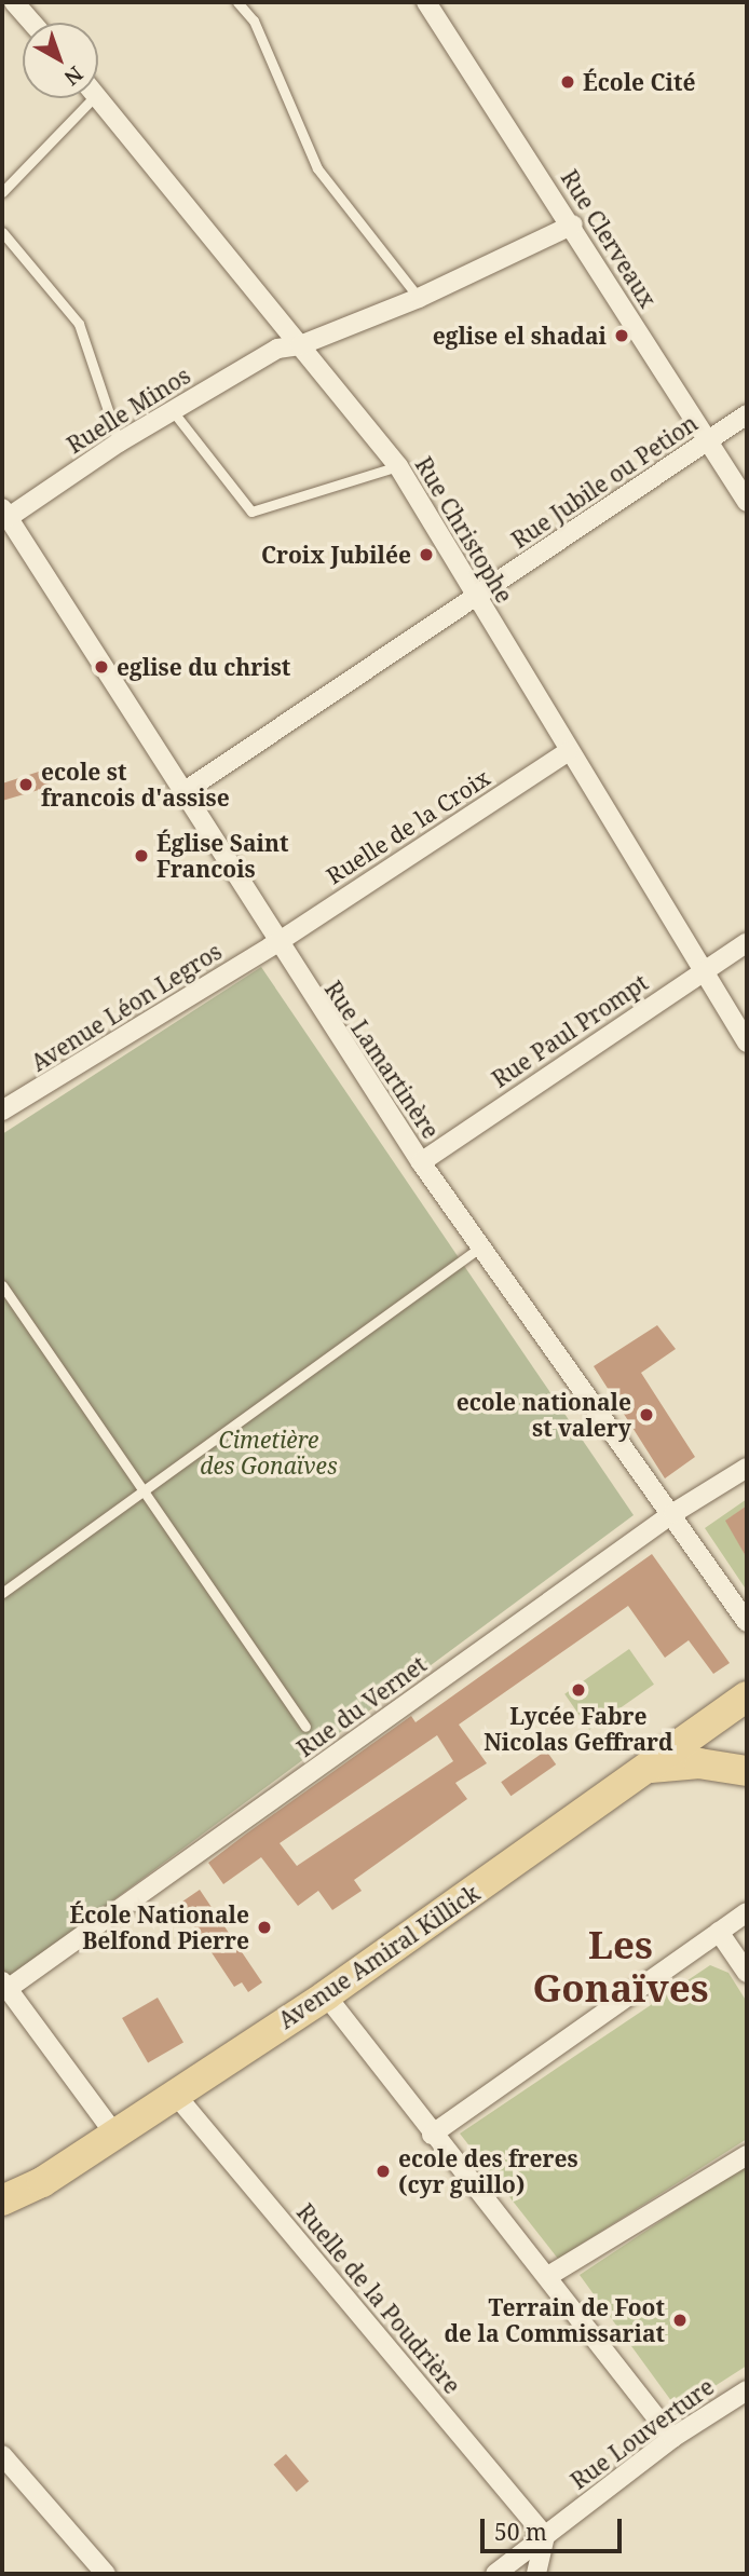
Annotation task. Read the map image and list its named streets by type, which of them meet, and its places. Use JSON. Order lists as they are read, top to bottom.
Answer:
{
  "streets": {
    "main road": ["Avenue Amiral Killick"],
    "street": [
      "Rue Clerveaux",
      "Ruelle Minos",
      "Rue Jubile ou Petion",
      "Rue Christophe",
      "Ruelle de la Croix",
      "Avenue Léon Legros",
      "Rue Paul Prompt",
      "Rue Lamartinère",
      "Rue du Vernet",
      "Ruelle de la Poudrière",
      "Rue Louverture"
    ]
  },
  "crossings": [
    ["Rue Clerveaux", "Rue Jubile ou Petion"],
    ["Ruelle Minos", "Rue Christophe"],
    ["Ruelle Minos", "Rue Lamartinère"],
    ["Rue Jubile ou Petion", "Rue Christophe"],
    ["Rue Jubile ou Petion", "Rue Lamartinère"],
    ["Rue Christophe", "Ruelle de la Croix"],
    ["Rue Christophe", "Rue Paul Prompt"],
    ["Ruelle de la Croix", "Avenue Léon Legros"],
    ["Ruelle de la Croix", "Rue Lamartinère"],
    ["Avenue Léon Legros", "Rue Lamartinère"],
    ["Rue Paul Prompt", "Rue Lamartinère"],
    ["Rue Lamartinère", "Rue du Vernet"],
    ["Avenue Amiral Killick", "Ruelle de la Poudrière"],
    ["Ruelle de la Poudrière", "Rue Louverture"]
  ],
  "districts": ["Les Gonaïves"],
  "parks": ["Cimetière des Gonaïves"],
  "places": [
    "École Cité",
    "eglise el shadai",
    "Croix Jubilée",
    "eglise du christ",
    "ecole st francois d'assise",
    "Église Saint Francois",
    "ecole nationale st valery",
    "Lycée Fabre Nicolas Geffrard",
    "École Nationale Belfond Pierre",
    "ecole des freres (cyr guillo)",
    "Terrain de Foot de la Commissariat"
  ],
  "scale_bar": "50 m",
  "north": "bottom right"
}
